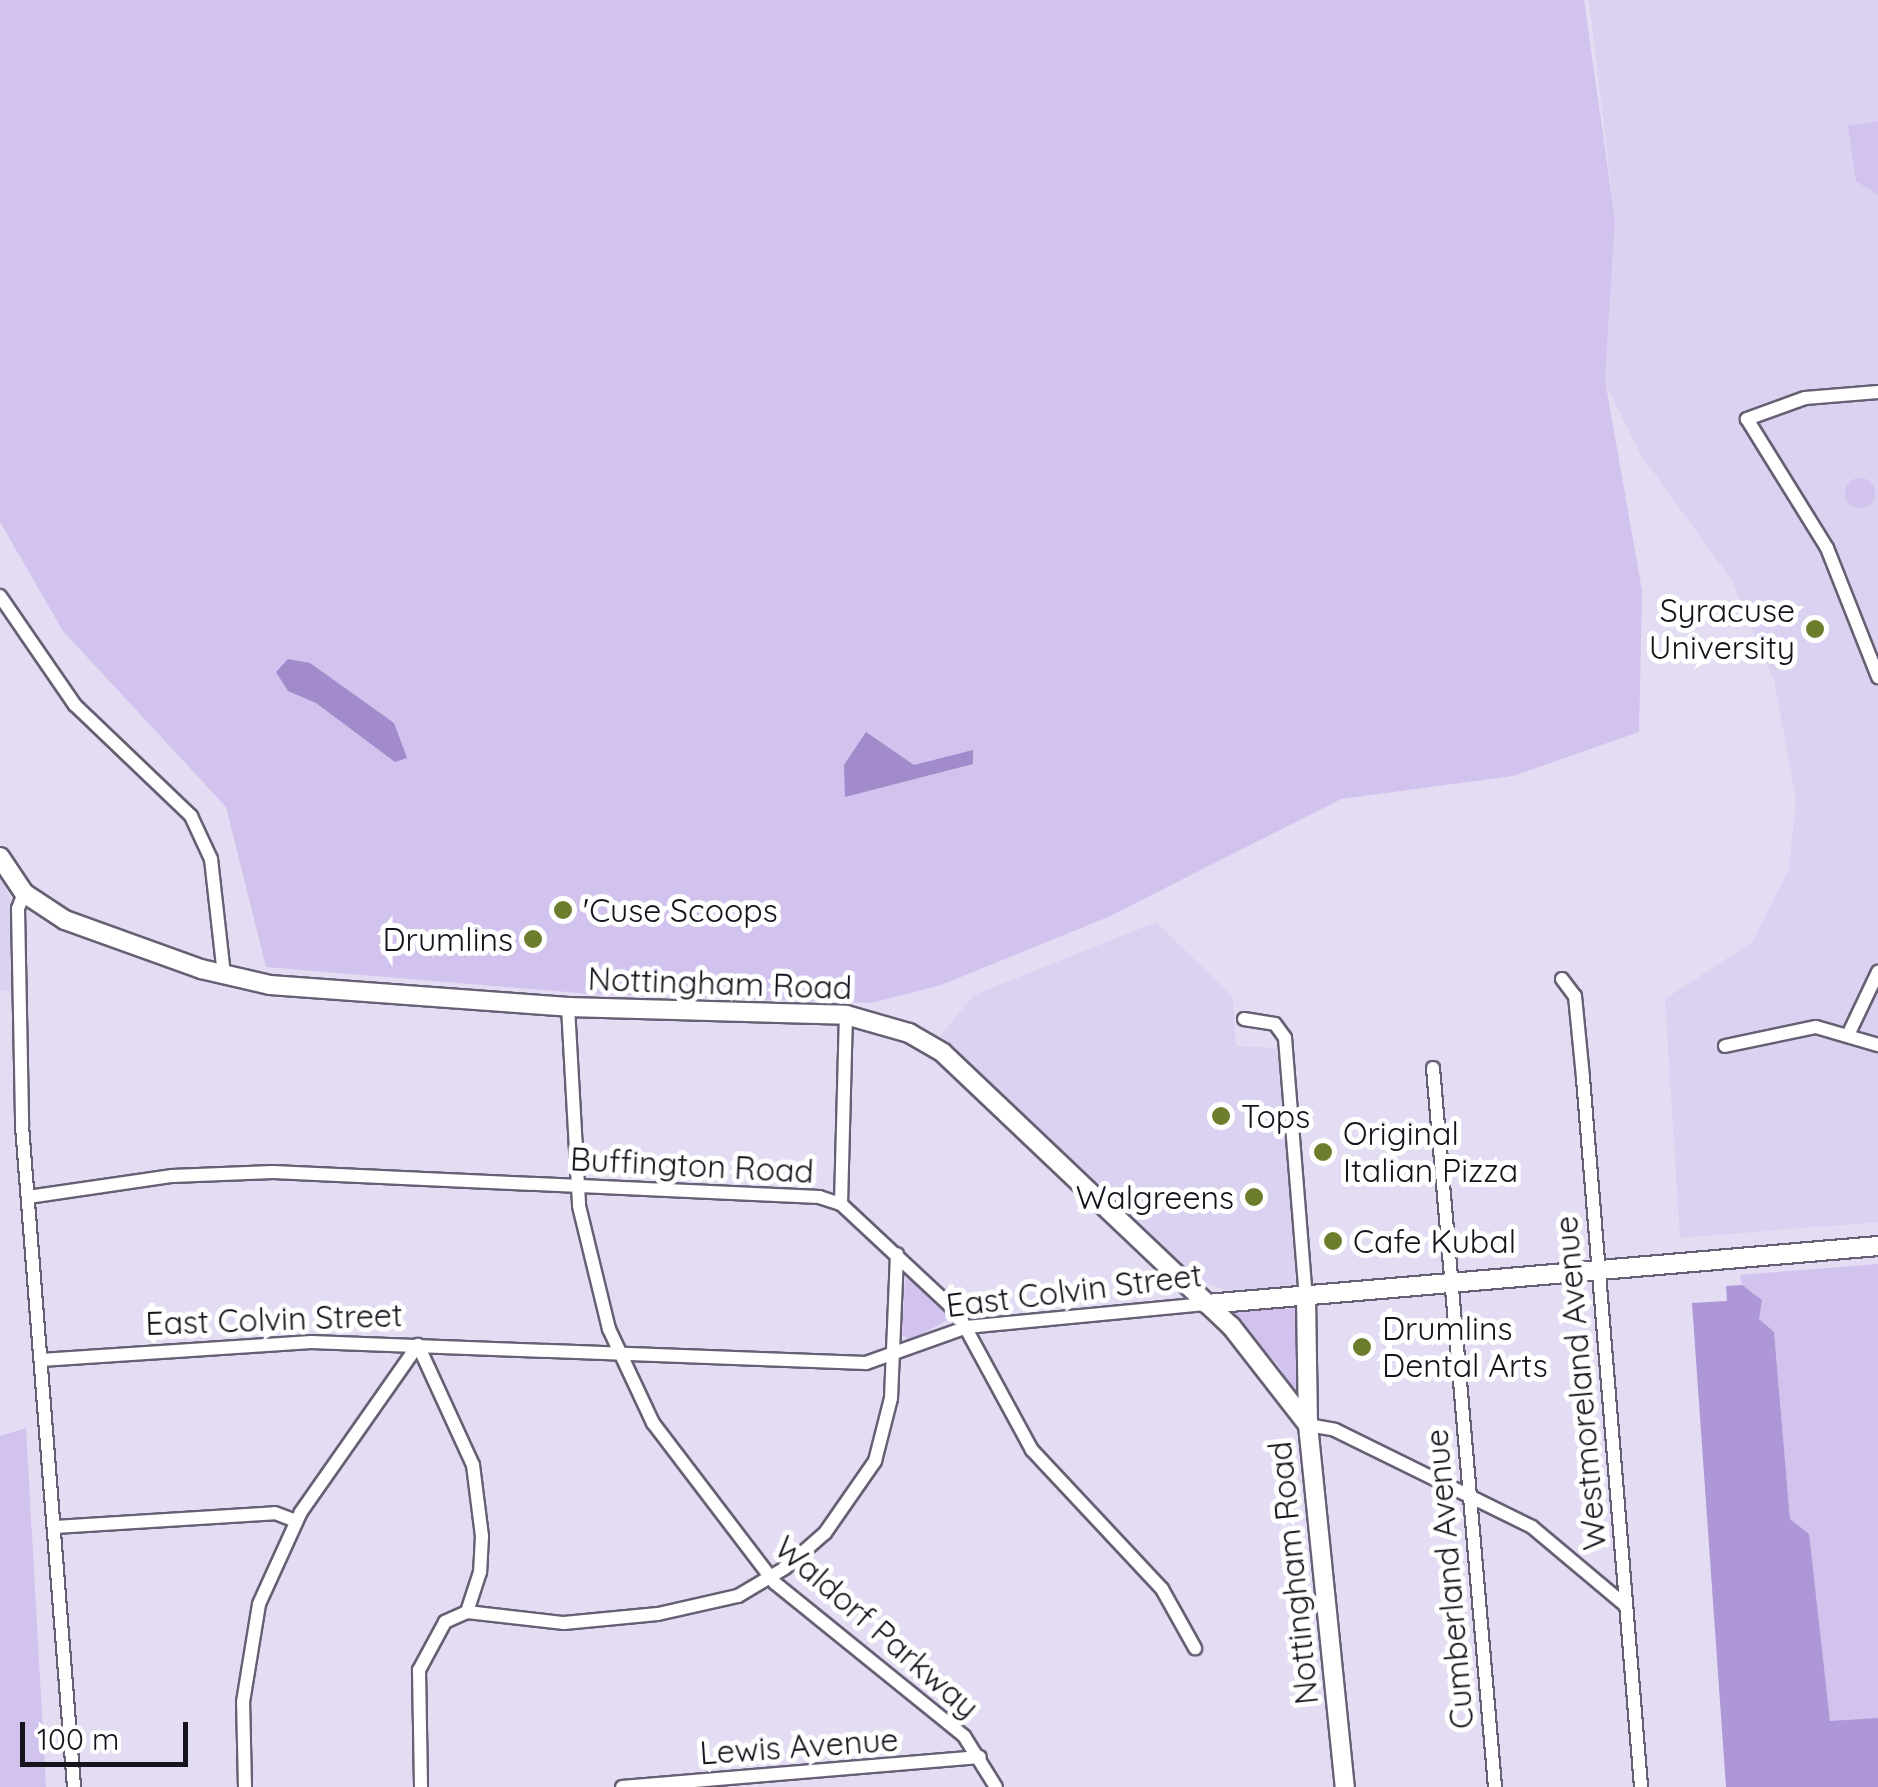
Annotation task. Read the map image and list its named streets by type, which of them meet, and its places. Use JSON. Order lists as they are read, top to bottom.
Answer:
{
  "streets": {
    "street": [
      "Nottingham Road",
      "Buffington Road",
      "East Colvin Street",
      "Westmoreland Avenue",
      "Cumberland Avenue",
      "Waldorf Parkway",
      "Lewis Avenue"
    ]
  },
  "crossings": [
    ["Nottingham Road", "East Colvin Street"],
    ["Nottingham Road", "Waldorf Parkway"],
    ["Buffington Road", "East Colvin Street"],
    ["Buffington Road", "Waldorf Parkway"],
    ["East Colvin Street", "Westmoreland Avenue"],
    ["East Colvin Street", "Cumberland Avenue"],
    ["East Colvin Street", "Waldorf Parkway"],
    ["Waldorf Parkway", "Lewis Avenue"]
  ],
  "places": [
    "Syracuse University",
    "'Cuse Scoops",
    "Drumlins",
    "Tops",
    "Original Italian Pizza",
    "Walgreens",
    "Cafe Kubal",
    "Drumlins Dental Arts"
  ],
  "scale_bar": "100 m"
}
